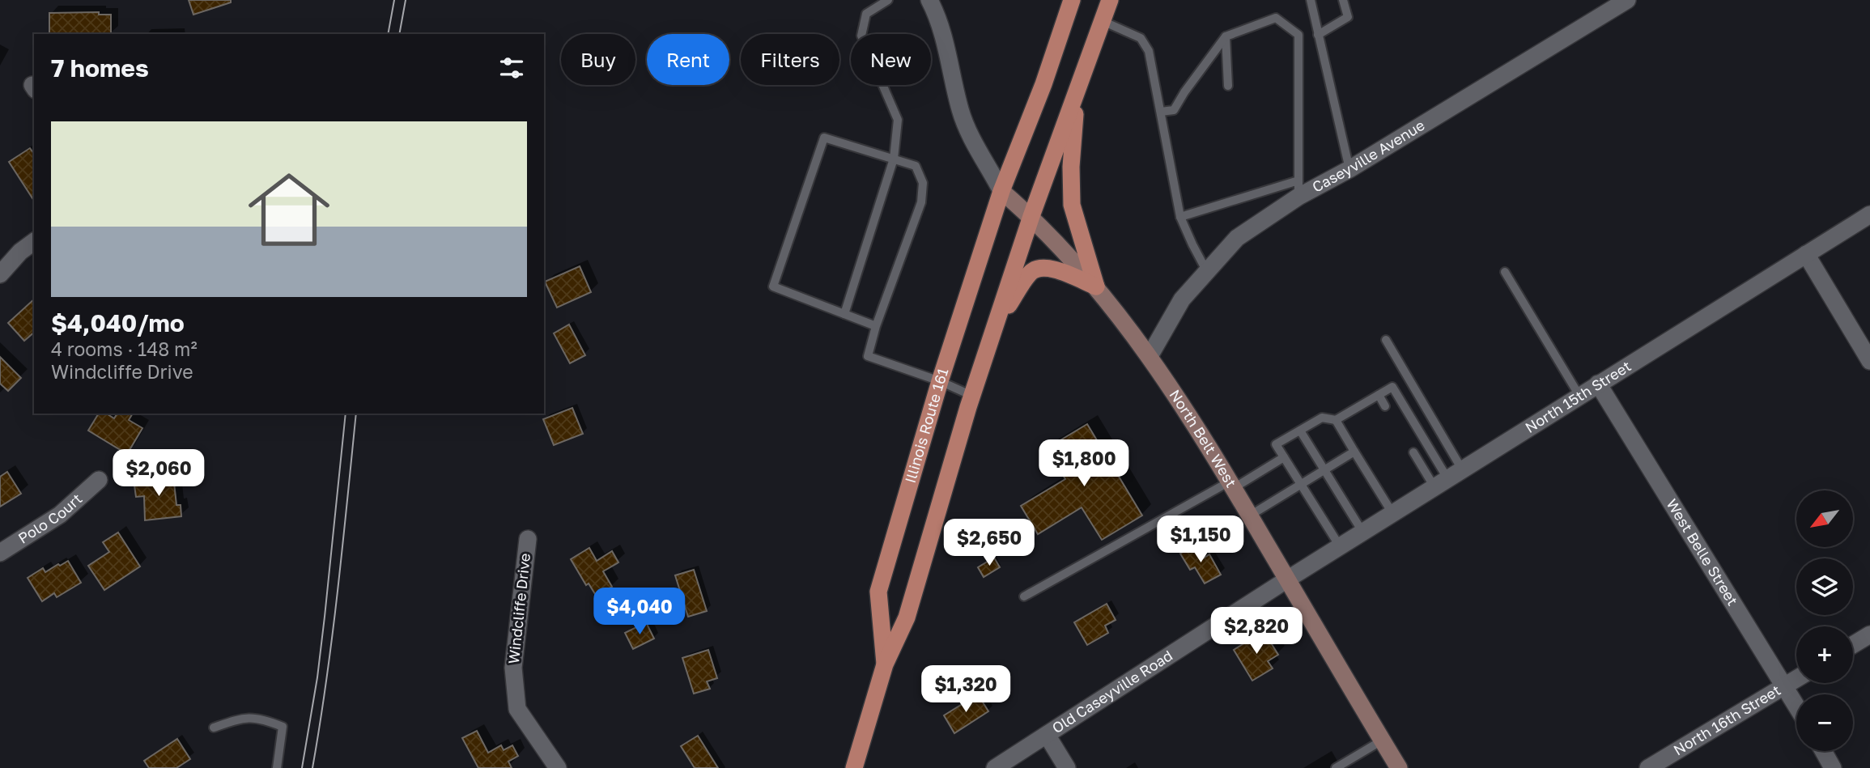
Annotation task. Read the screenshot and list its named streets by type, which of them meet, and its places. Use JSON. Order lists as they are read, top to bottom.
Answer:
{
  "streets": {
    "main road": ["Illinois Route 161", "North Belt West"],
    "street": [
      "Caseyville Avenue",
      "North 15th Street",
      "Polo Court",
      "West Belle Street",
      "Windcliffe Drive",
      "Old Caseyville Road",
      "North 16th Street"
    ]
  },
  "crossings": [
    ["Caseyville Avenue", "North Belt West"],
    ["North 15th Street", "North Belt West"],
    ["North 15th Street", "West Belle Street"],
    ["North 15th Street", "Old Caseyville Road"],
    ["Illinois Route 161", "North Belt West"],
    ["North Belt West", "Old Caseyville Road"],
    ["West Belle Street", "North 16th Street"]
  ],
  "north": "bottom left",
  "page": {
    "chip": [
      "Buy",
      "Rent",
      "Filters",
      "New"
    ],
    "heading": "7 homes",
    "list": [
      {
        "name": "$4,040/mo",
        "note": "4 rooms · 148 m² · Windcliffe Drive"
      }
    ],
    "price": [
      "$1,800",
      "$2,060",
      "$1,150",
      "$2,650",
      "$4,040",
      "$2,820",
      "$1,320"
    ],
    "map_buttons": ["+", "−"]
  }
}
